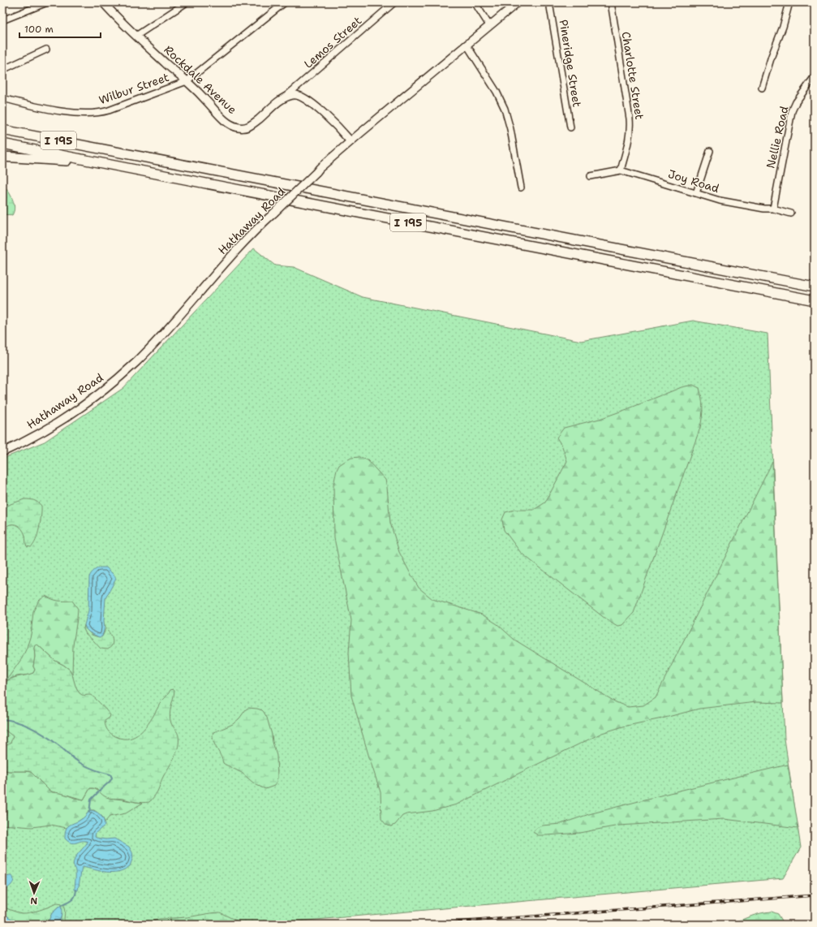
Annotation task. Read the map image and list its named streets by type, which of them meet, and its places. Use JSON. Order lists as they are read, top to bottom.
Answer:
{
  "streets": {
    "highway": ["I 195"],
    "main road": ["Rockdale Avenue", "Hathaway Road"],
    "street": [
      "Lemos Street",
      "Pineridge Street",
      "Charlotte Street",
      "Wilbur Street",
      "Nellie Road",
      "Joy Road"
    ]
  },
  "crossings": [
    ["Lemos Street", "Rockdale Avenue"],
    ["Charlotte Street", "Joy Road"],
    ["Rockdale Avenue", "Wilbur Street"],
    ["Rockdale Avenue", "Hathaway Road"],
    ["Nellie Road", "Joy Road"]
  ],
  "scale_bar": "100 m",
  "north": "bottom"
}
